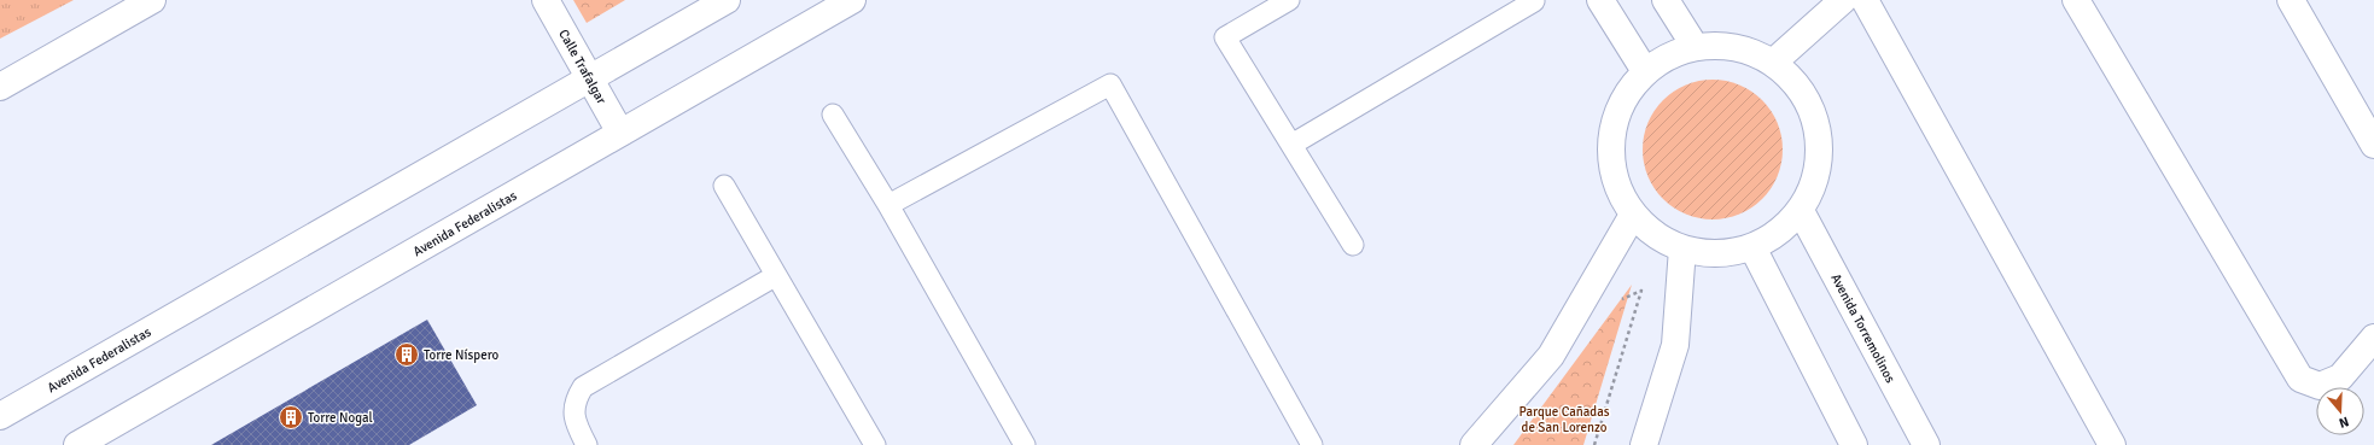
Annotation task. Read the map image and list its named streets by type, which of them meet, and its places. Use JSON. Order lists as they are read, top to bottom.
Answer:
{
  "streets": {
    "street": ["Calle Trafalgar", "Avenida Federalistas", "Avenida Torremolinos"]
  },
  "crossings": [
    ["Calle Trafalgar", "Avenida Federalistas"]
  ],
  "parks": ["Parque Cañadas de San Lorenzo"],
  "places": {
    "building": ["Torre Níspero", "Torre Nogal"]
  },
  "north": "bottom"
}
